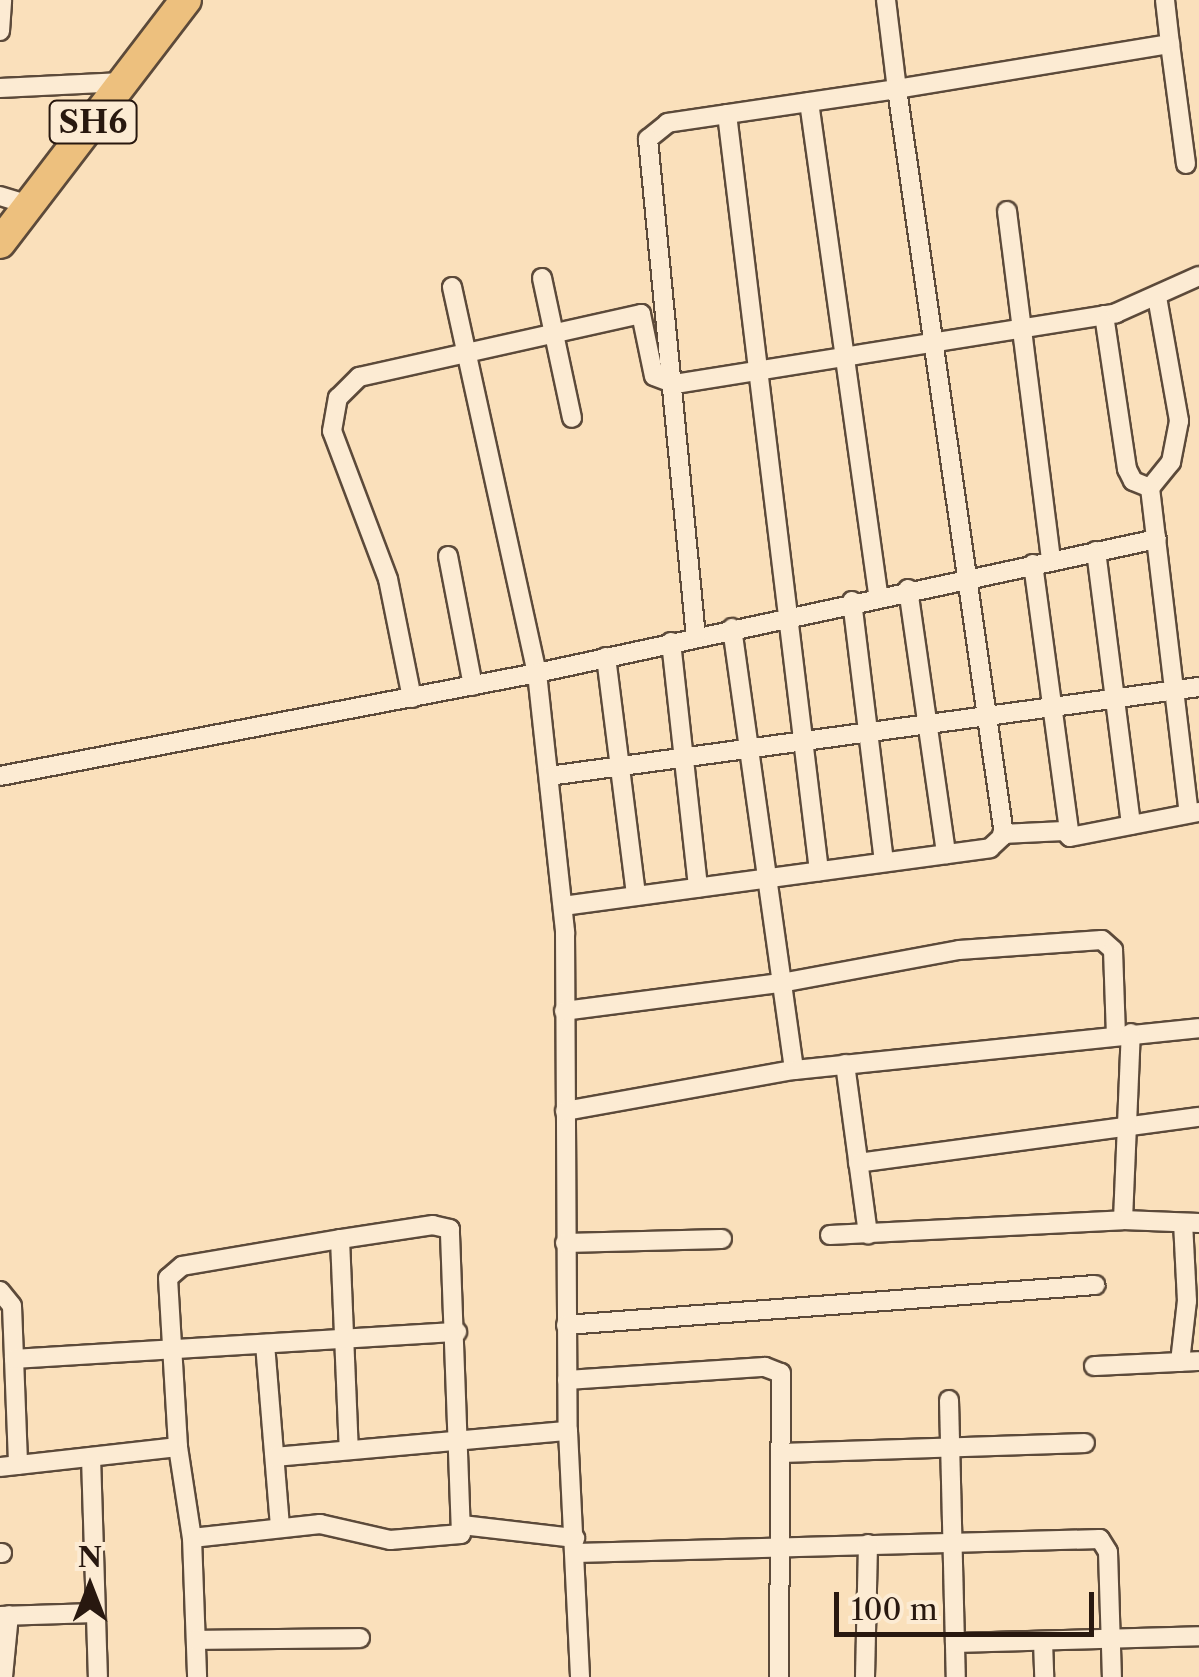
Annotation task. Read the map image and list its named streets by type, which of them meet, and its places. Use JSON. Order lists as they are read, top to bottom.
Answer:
{
  "streets": {
    "main road": ["SH6"]
  },
  "scale_bar": "100 m",
  "north": "top"
}
